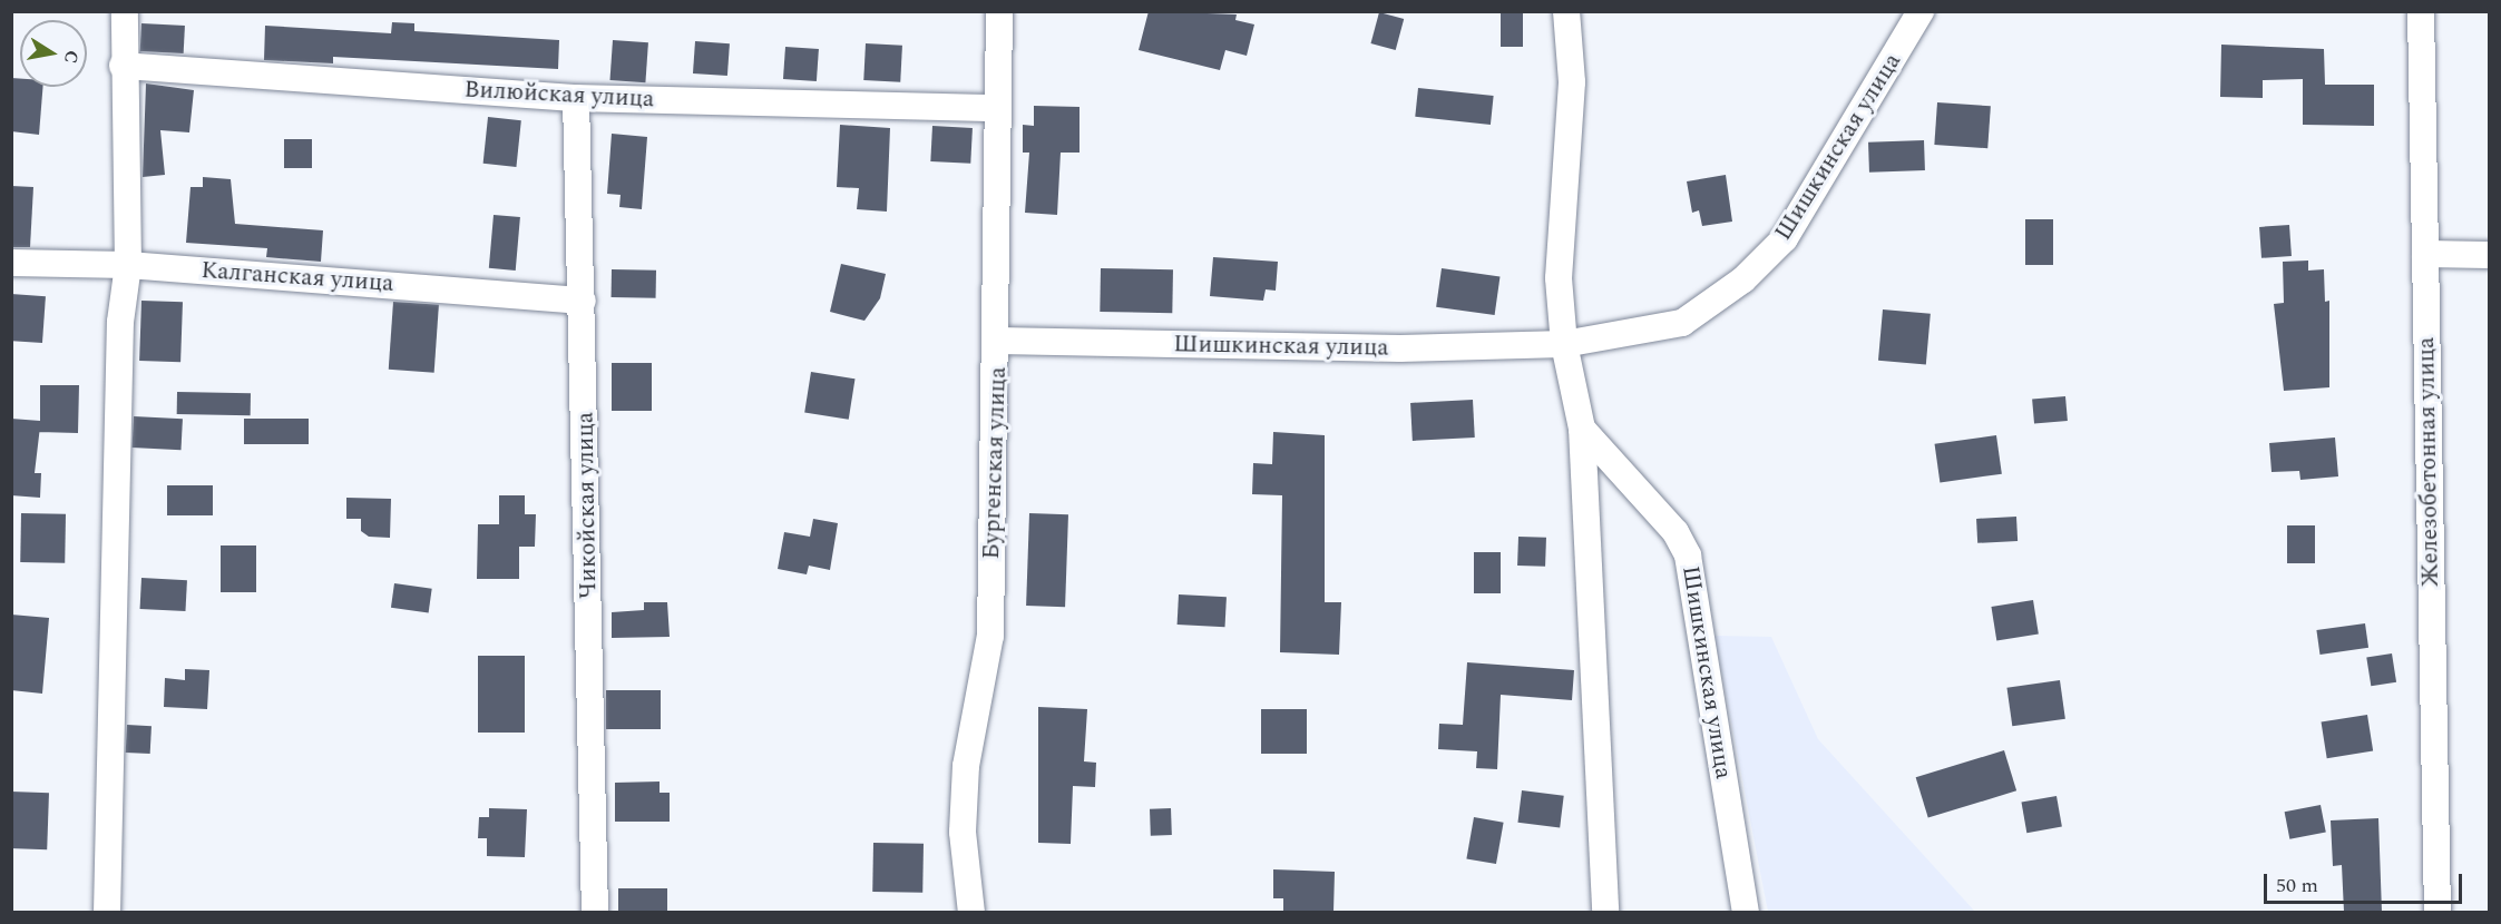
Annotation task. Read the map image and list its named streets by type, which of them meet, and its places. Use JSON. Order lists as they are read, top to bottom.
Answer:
{
  "streets": {
    "street": [
      "Вилюйская улица",
      "Шишкинская улица",
      "Калганская улица",
      "Железобетонная улица",
      "Бургенская улица",
      "Чикойская улица"
    ]
  },
  "crossings": [
    ["Вилюйская улица", "Бургенская улица"],
    ["Вилюйская улица", "Чикойская улица"],
    ["Шишкинская улица", "Бургенская улица"],
    ["Калганская улица", "Чикойская улица"]
  ],
  "scale_bar": "50 m",
  "north": "right"
}
